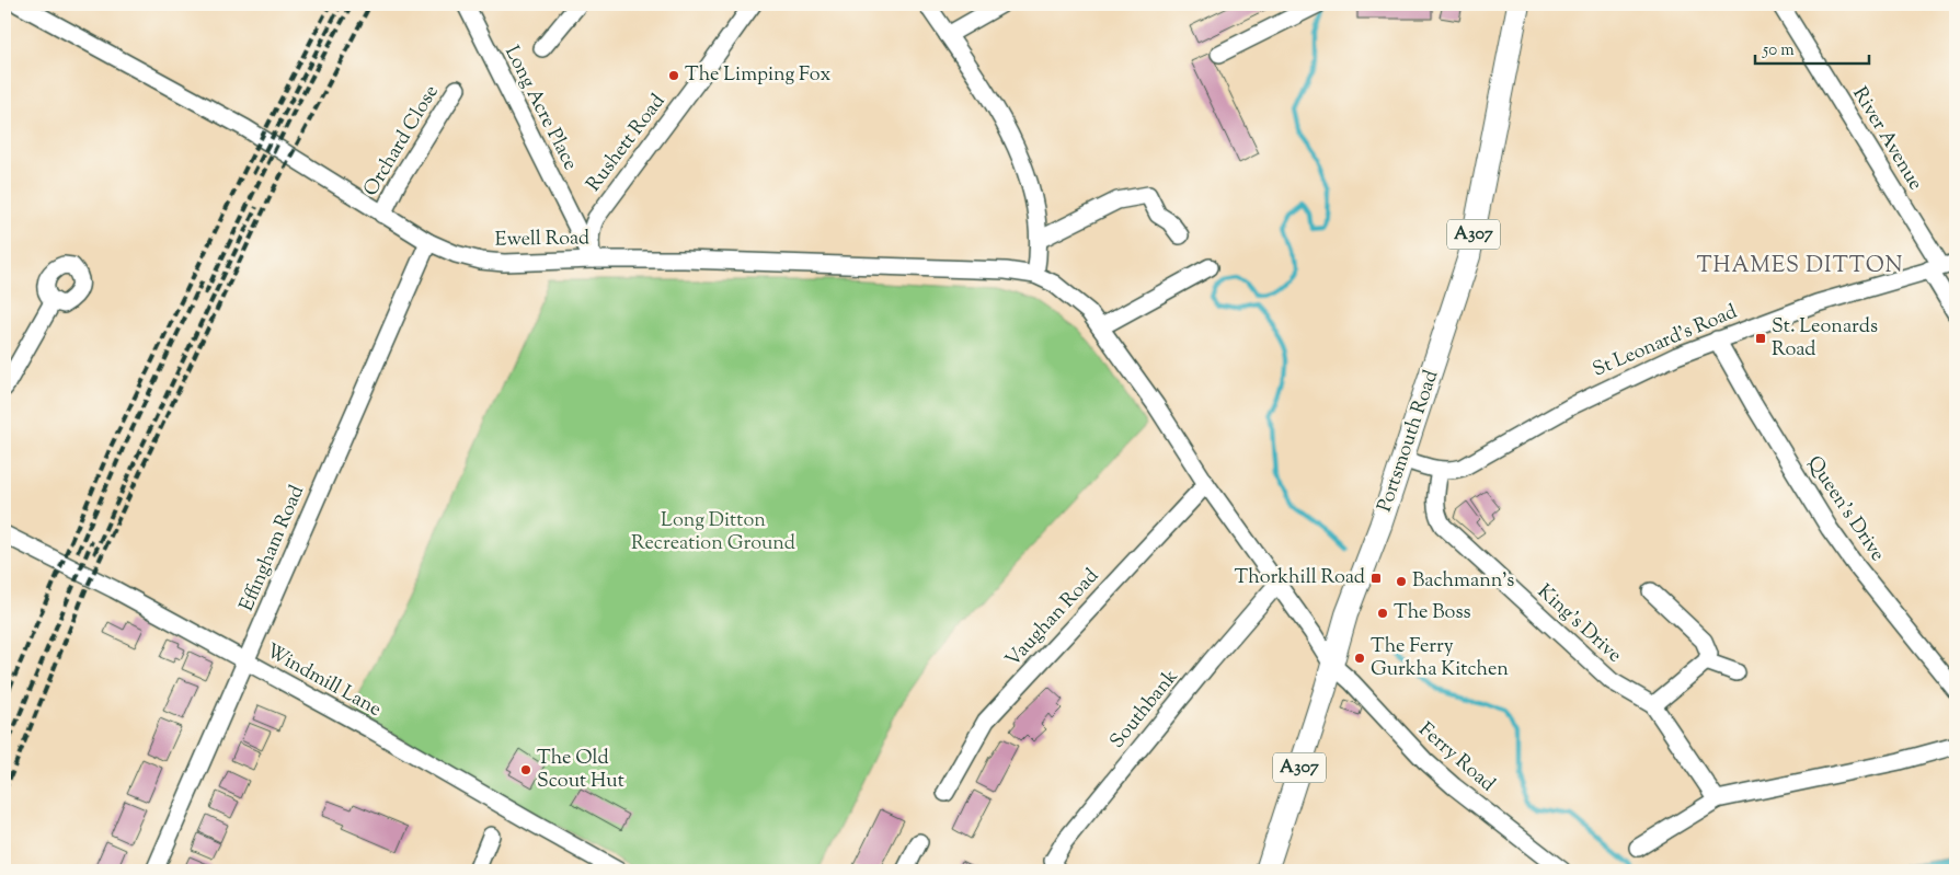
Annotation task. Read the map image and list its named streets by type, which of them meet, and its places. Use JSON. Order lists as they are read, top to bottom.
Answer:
{
  "streets": {
    "main road": ["A307", "Portsmouth Road"],
    "street": [
      "Long Acre Place",
      "River Avenue",
      "Orchard Close",
      "Rushett Road",
      "Ewell Road",
      "St Leonard's Road",
      "Queen's Drive",
      "Effingham Road",
      "Vaughan Road",
      "King's Drive",
      "Windmill Lane",
      "Southbank",
      "Ferry Road"
    ]
  },
  "crossings": [
    ["Long Acre Place", "Rushett Road"],
    ["Long Acre Place", "Ewell Road"],
    ["River Avenue", "St Leonard's Road"],
    ["Orchard Close", "Ewell Road"],
    ["Rushett Road", "Ewell Road"],
    ["Ewell Road", "Effingham Road"],
    ["St Leonard's Road", "Portsmouth Road"],
    ["St Leonard's Road", "Queen's Drive"],
    ["St Leonard's Road", "King's Drive"],
    ["Portsmouth Road", "Ferry Road"],
    ["Effingham Road", "Windmill Lane"]
  ],
  "districts": ["THAMES DITTON"],
  "parks": ["Long Ditton Recreation Ground"],
  "places": {
    "other": [
      "The Limping Fox",
      "Bachmann's",
      "The Boss",
      "The Ferry Gurkha Kitchen",
      "The Old Scout Hut"
    ],
    "transit": ["St. Leonards Road", "Thorkhill Road"]
  },
  "scale_bar": "50 m"
}
